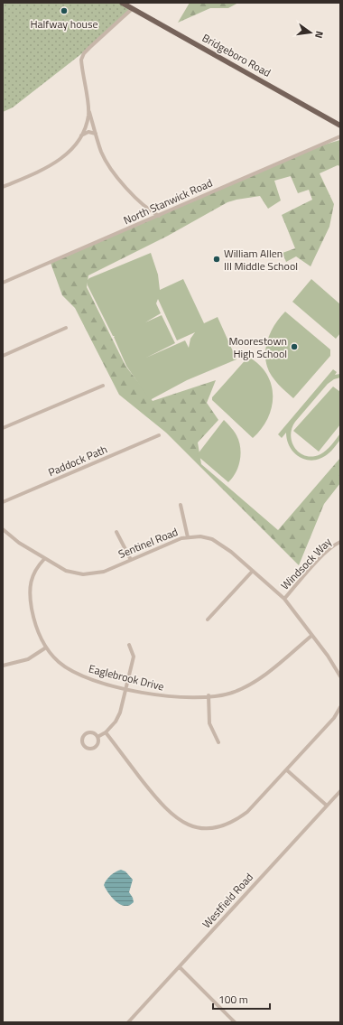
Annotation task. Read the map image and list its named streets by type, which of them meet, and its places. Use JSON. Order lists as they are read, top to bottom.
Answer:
{
  "streets": {
    "main road": ["Bridgeboro Road"],
    "street": [
      "North Stanwick Road",
      "Paddock Path",
      "Sentinel Road",
      "Windsock Way",
      "Eaglebrook Drive",
      "Westfield Road"
    ]
  },
  "crossings": [
    ["Sentinel Road", "Windsock Way"],
    ["Sentinel Road", "Eaglebrook Drive"]
  ],
  "places": ["Halfway house", "William Allen III Middle School", "Moorestown High School"],
  "scale_bar": "100 m",
  "north": "right"
}
